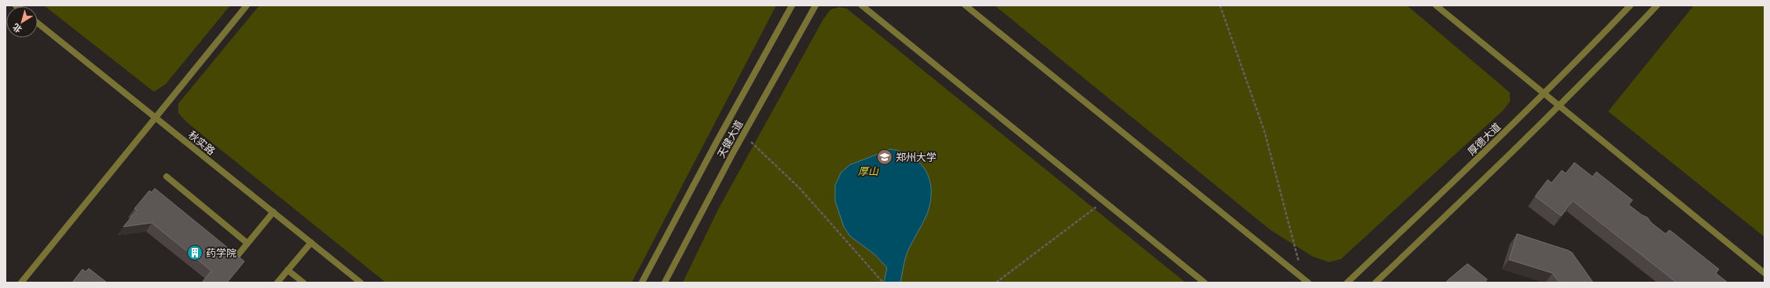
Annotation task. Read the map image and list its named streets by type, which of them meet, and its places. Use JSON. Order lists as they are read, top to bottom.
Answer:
{
  "streets": {
    "lane": ["天健大道", "厚德大道", "秋实路"]
  },
  "parks": ["厚山"],
  "places": {
    "school or university": ["郑州大学"],
    "building": ["药学院"]
  },
  "north": "bottom left"
}
